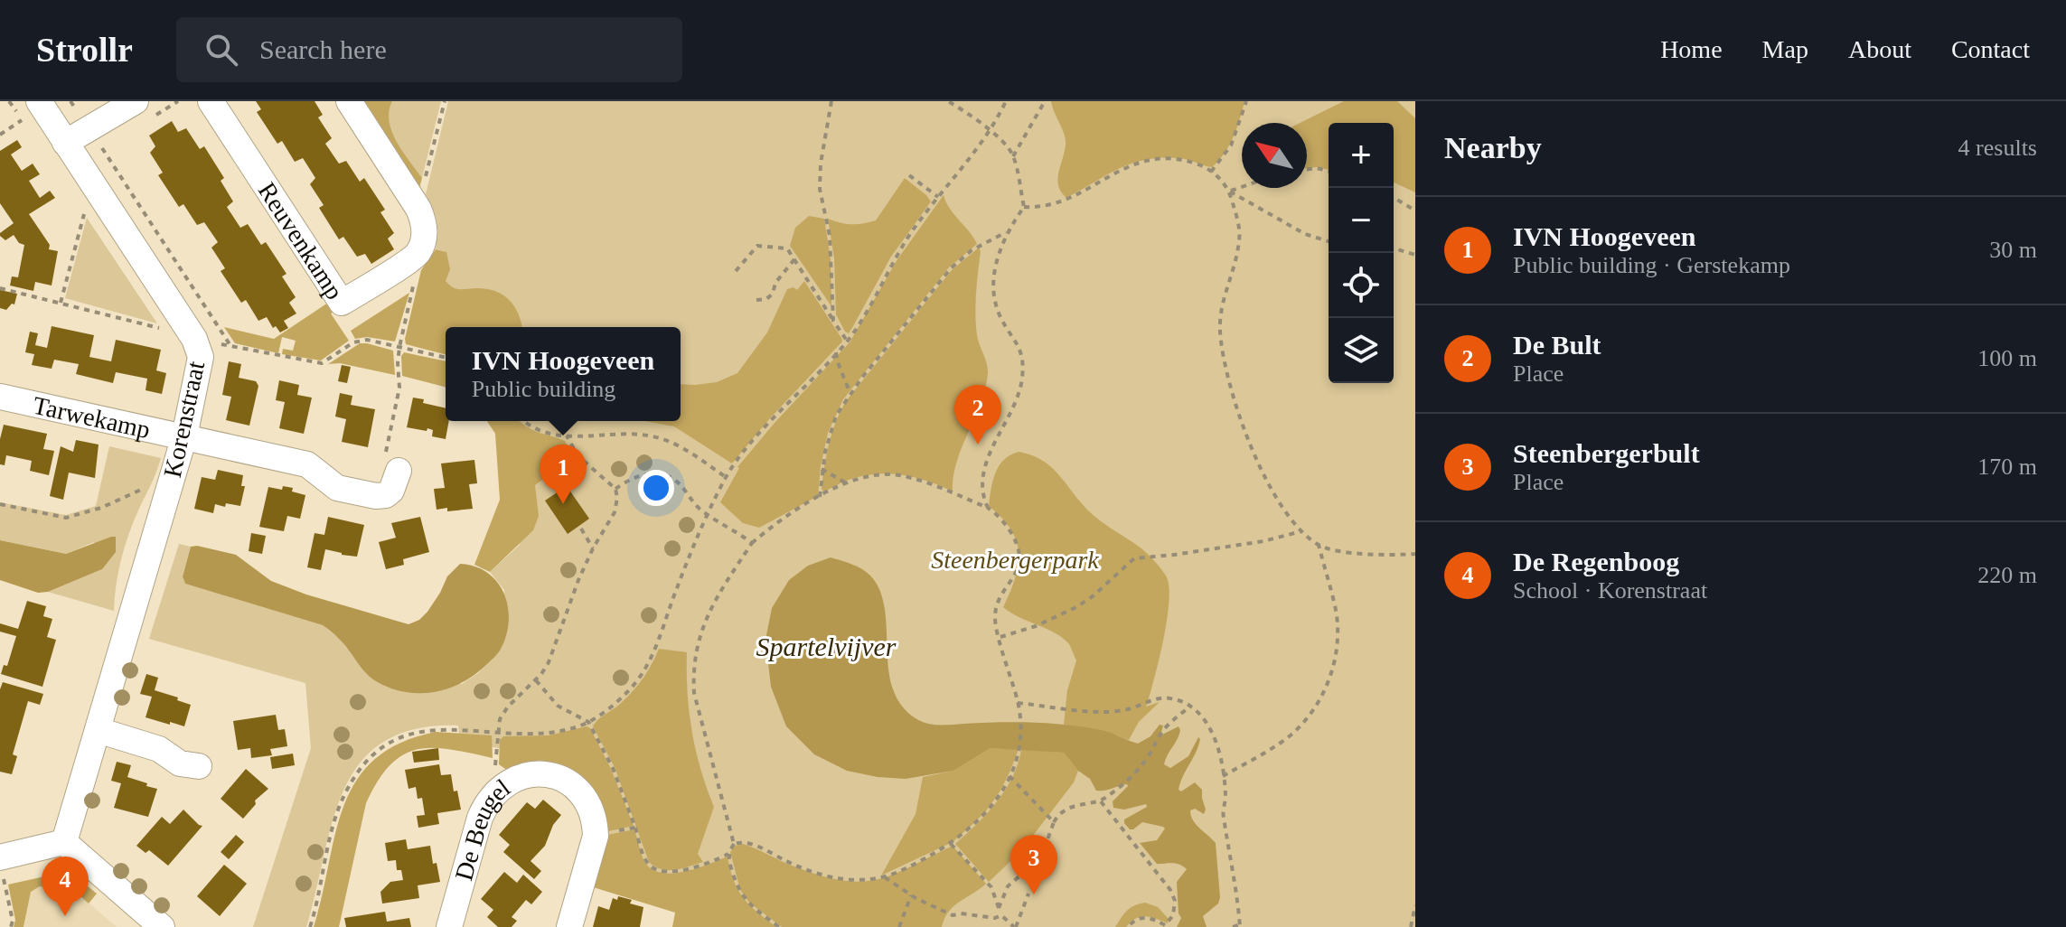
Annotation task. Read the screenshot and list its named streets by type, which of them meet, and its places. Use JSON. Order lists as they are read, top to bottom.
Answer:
{
  "streets": {
    "street": [
      "Reuvenkamp",
      "Tarwekamp",
      "Korenstraat",
      "De Beugel"
    ]
  },
  "crossings": [
    ["Tarwekamp", "Korenstraat"]
  ],
  "water": ["Spartelvijver"],
  "parks": ["Steenbergerpark"],
  "north": "top left",
  "page": {
    "header": "Strollr",
    "search": "Search here",
    "nav": [
      "Home",
      "Map",
      "About",
      "Contact"
    ],
    "heading": ["Nearby", "4 results"],
    "map_buttons": ["+", "−"],
    "list": [
      {
        "mark": "1",
        "name": "IVN Hoogeveen",
        "note": "Public building · Gerstekamp",
        "value": "30 m"
      },
      {
        "mark": "2",
        "name": "De Bult",
        "note": "Place",
        "value": "100 m"
      },
      {
        "mark": "3",
        "name": "Steenbergerbult",
        "note": "Place",
        "value": "170 m"
      },
      {
        "mark": "4",
        "name": "De Regenboog",
        "note": "School · Korenstraat",
        "value": "220 m"
      }
    ],
    "popup": ["IVN Hoogeveen", "Public building"],
    "pins": [
      "2",
      "1",
      "3",
      "4"
    ]
  }
}
